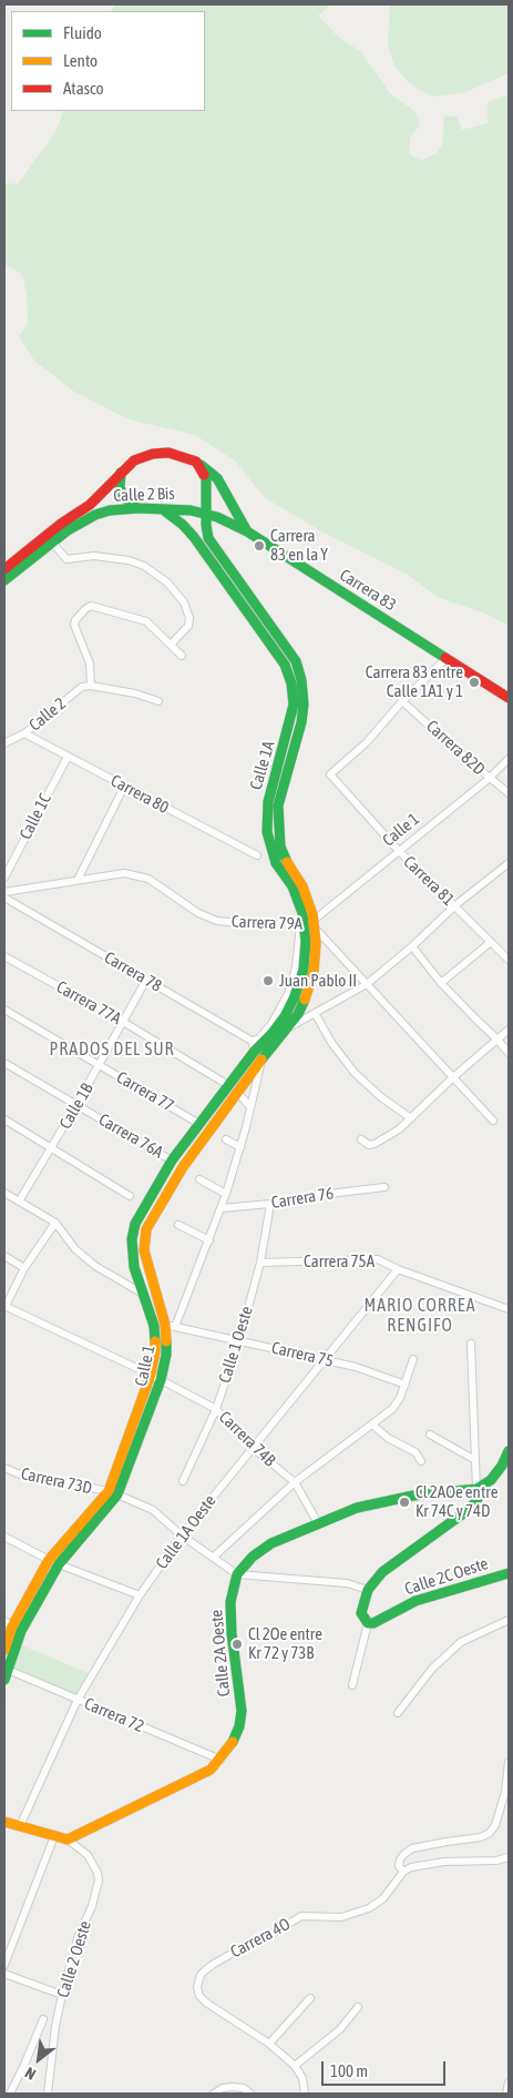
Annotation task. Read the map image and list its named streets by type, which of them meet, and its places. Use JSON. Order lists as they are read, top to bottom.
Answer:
{
  "streets": {
    "street": [
      "Calle 2 Bis",
      "Carrera 83",
      "Calle 2",
      "Carrera 82D",
      "Calle 1A",
      "Carrera 80",
      "Calle 1C",
      "Calle 1",
      "Carrera 81",
      "Carrera 79A",
      "Carrera 78",
      "Carrera 77A",
      "Carrera 77",
      "Calle 1B",
      "Carrera 76A",
      "Carrera 76",
      "Carrera 75A",
      "Calle 1 Oeste",
      "Carrera 75",
      "Carrera 74B",
      "Carrera 73D",
      "Calle 1A Oeste",
      "Calle 2C Oeste",
      "Calle 2A Oeste",
      "Carrera 72",
      "Carrera 4O",
      "Calle 2 Oeste"
    ]
  },
  "crossings": [
    ["Calle 2 Bis", "Carrera 83"],
    ["Calle 2 Bis", "Calle 1A"],
    ["Carrera 83", "Calle 1A"],
    ["Calle 2", "Carrera 80"],
    ["Carrera 82D", "Calle 1"],
    ["Carrera 82D", "Carrera 81"],
    ["Calle 1A", "Calle 1"],
    ["Calle 1A", "Carrera 78"],
    ["Carrera 80", "Calle 1C"],
    ["Calle 1", "Carrera 81"],
    ["Calle 1", "Carrera 79A"],
    ["Calle 1", "Carrera 78"],
    ["Calle 1", "Carrera 77A"],
    ["Calle 1", "Carrera 77"],
    ["Calle 1", "Carrera 76A"],
    ["Calle 1", "Carrera 76"],
    ["Calle 1", "Carrera 75"],
    ["Calle 1", "Carrera 74B"],
    ["Calle 1", "Carrera 73D"],
    ["Calle 1", "Carrera 72"],
    ["Carrera 78", "Calle 1B"],
    ["Carrera 77A", "Calle 1B"],
    ["Carrera 77", "Calle 1B"],
    ["Calle 1B", "Carrera 76A"],
    ["Carrera 76", "Calle 1 Oeste"],
    ["Carrera 75A", "Calle 1 Oeste"],
    ["Carrera 75A", "Calle 1A Oeste"],
    ["Calle 1 Oeste", "Carrera 75"],
    ["Calle 1 Oeste", "Carrera 74B"],
    ["Carrera 75", "Calle 1A Oeste"],
    ["Carrera 74B", "Calle 1A Oeste"],
    ["Carrera 74B", "Calle 2A Oeste"],
    ["Carrera 73D", "Calle 1A Oeste"],
    ["Carrera 73D", "Calle 2A Oeste"],
    ["Calle 1A Oeste", "Carrera 72"],
    ["Calle 2A Oeste", "Carrera 72"],
    ["Calle 2A Oeste", "Calle 2 Oeste"]
  ],
  "districts": ["PRADOS DEL SUR", "MARIO CORREA RENGIFO"],
  "places": [
    "Carrera 83 en la Y",
    "Carrera 83 entre Calle 1A1 y 1",
    "Juan Pablo II",
    "Cl 2AOe entre Kr 74C y 74D",
    "Cl 2Oe entre Kr 72 y 73B"
  ],
  "legend": ["Fluido", "Lento", "Atasco"],
  "scale_bar": "100 m",
  "north": "bottom left"
}
